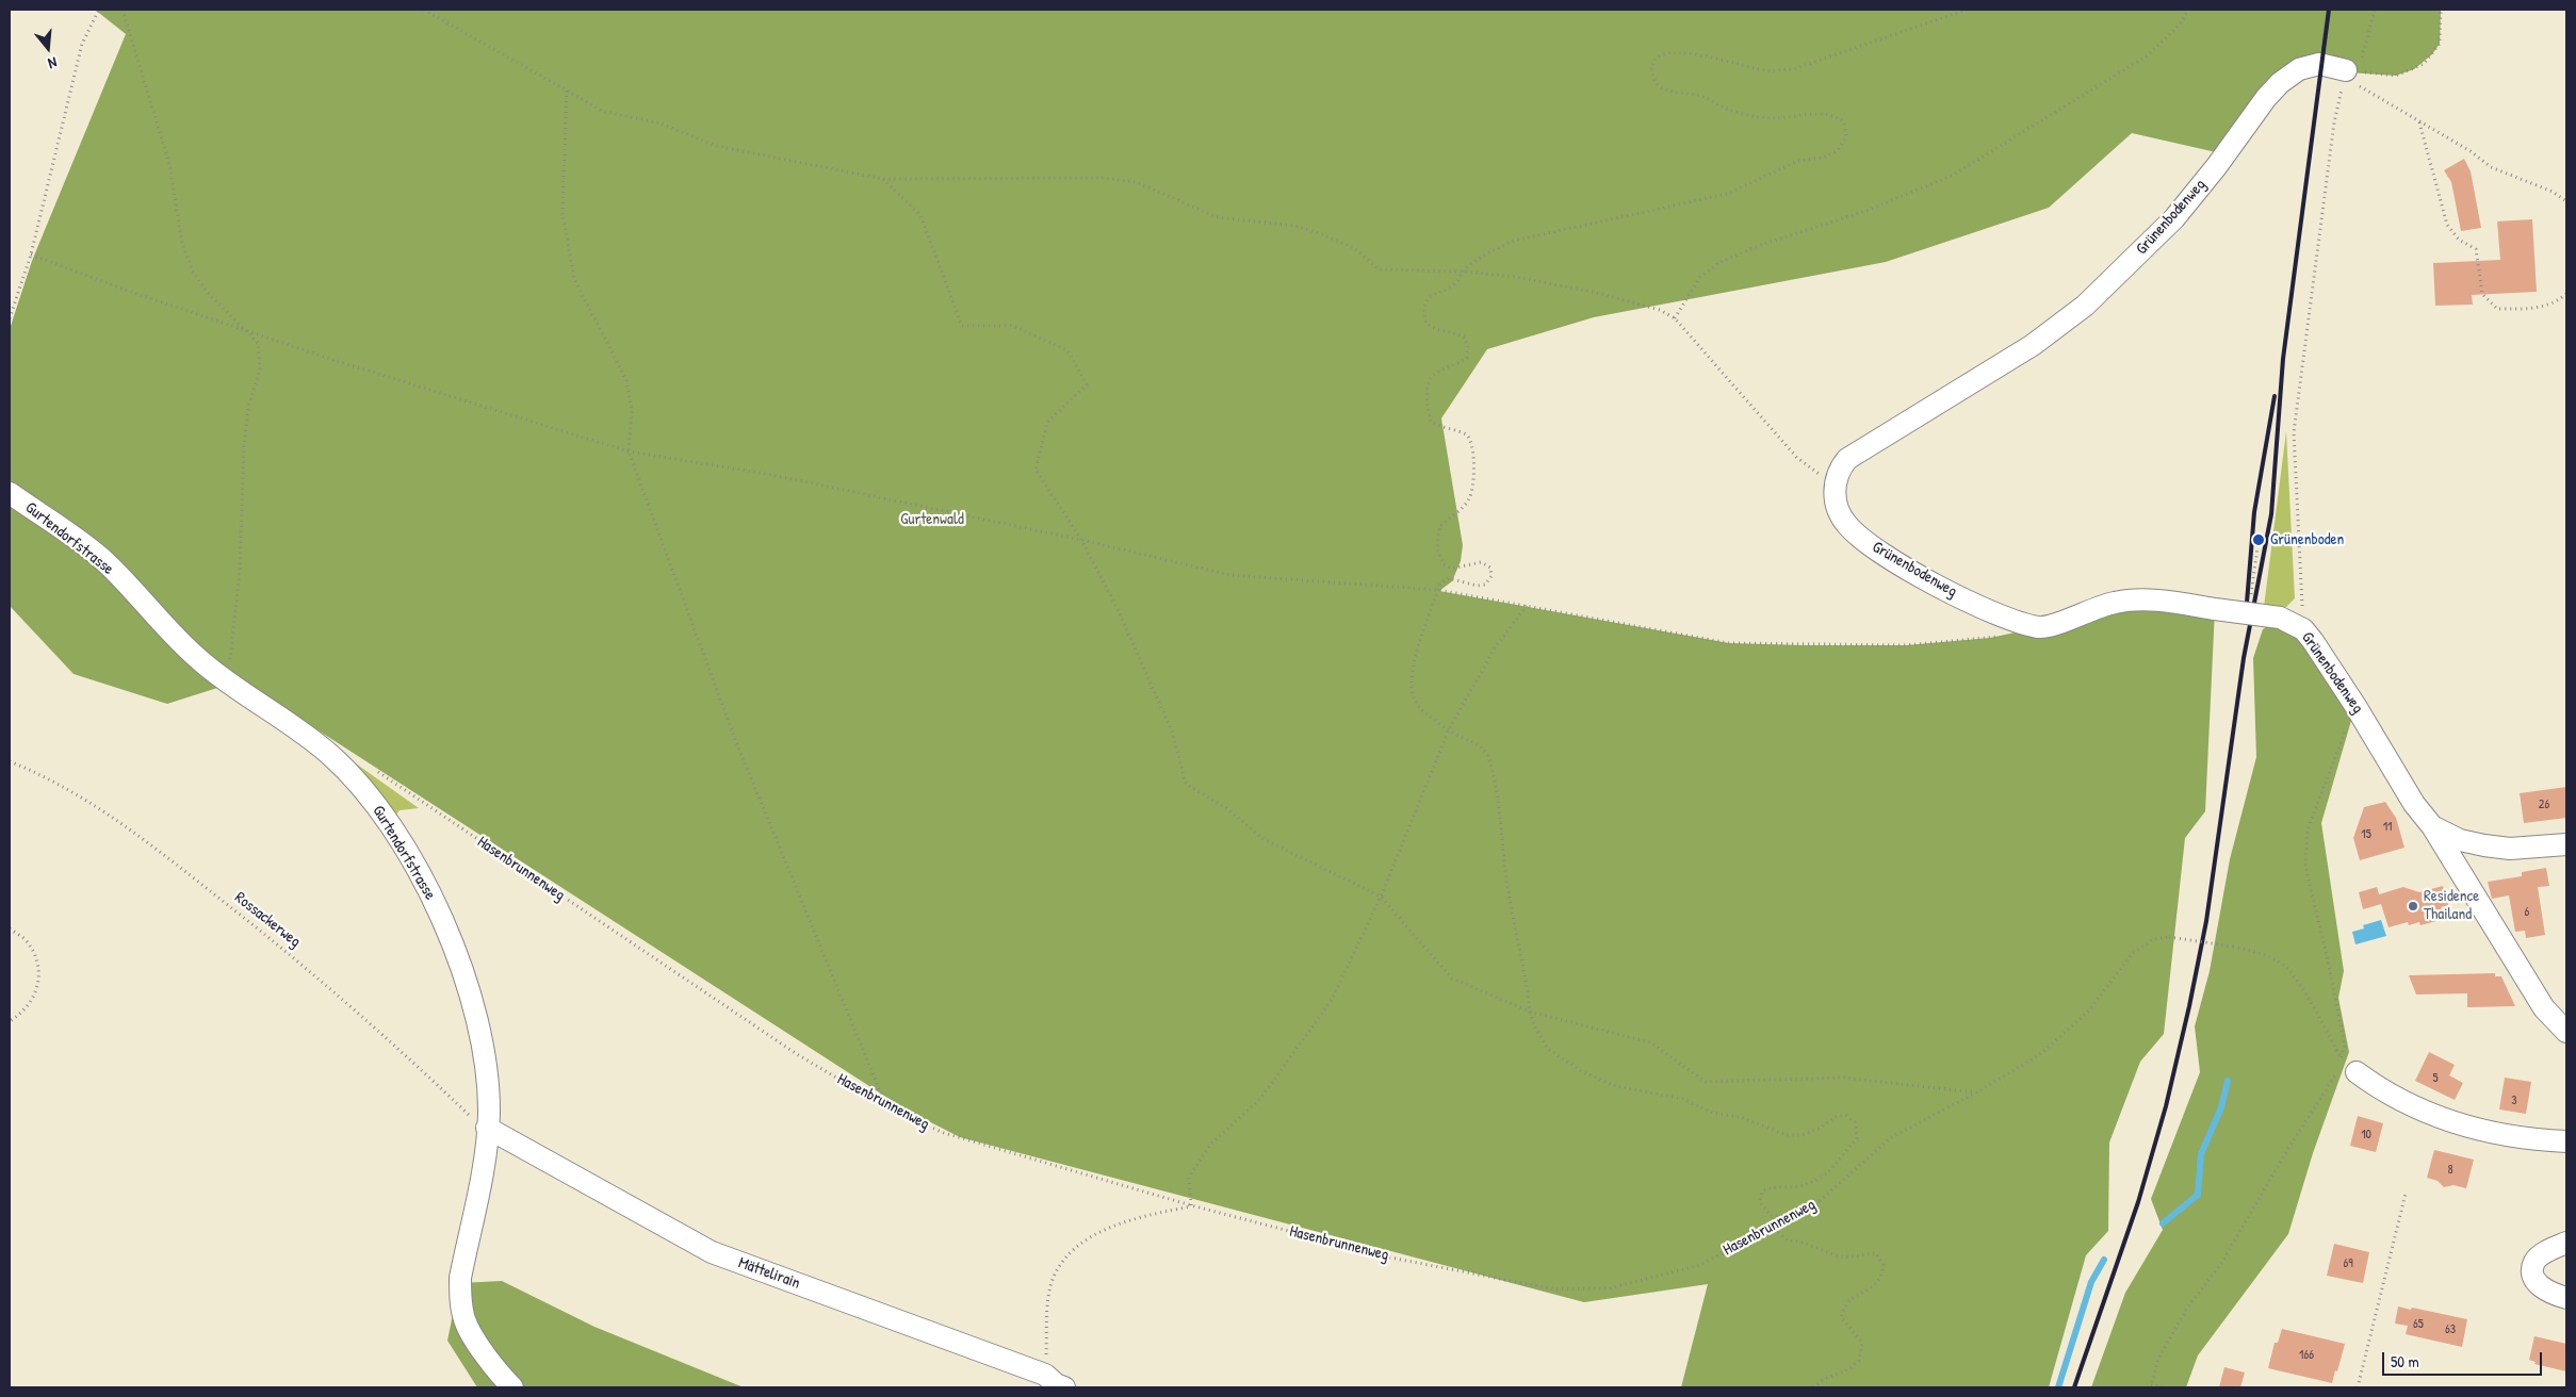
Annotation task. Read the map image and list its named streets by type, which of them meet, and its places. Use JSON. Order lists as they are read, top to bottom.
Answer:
{
  "streets": {
    "street": ["Grünenbodenweg", "Gurtendorfstrasse", "Mättelirain"],
    "path": ["Hasenbrunnenweg", "Rossackerweg"]
  },
  "crossings": [
    ["Gurtendorfstrasse", "Rossackerweg"],
    ["Gurtendorfstrasse", "Mättelirain"],
    ["Rossackerweg", "Mättelirain"]
  ],
  "parks": ["Gurtenwald"],
  "places": ["Grünenboden", "Residence Thailand"],
  "house_numbers": [
    "26",
    "11",
    "15",
    "6",
    "5",
    "3",
    "10",
    "8",
    "69",
    "65",
    "63",
    "166"
  ],
  "scale_bar": "50 m",
  "north": "bottom"
}
